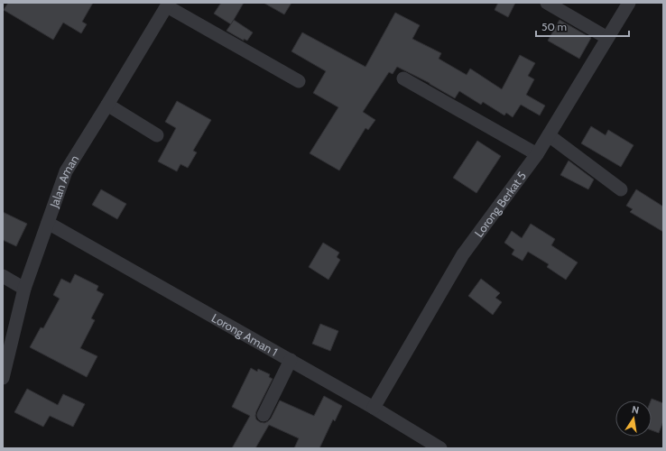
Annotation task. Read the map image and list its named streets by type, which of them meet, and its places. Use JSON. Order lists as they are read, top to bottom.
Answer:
{
  "streets": {
    "street": ["Jalan Aman", "Lorong Berkat 5", "Lorong Aman 1"]
  },
  "crossings": [
    ["Jalan Aman", "Lorong Aman 1"],
    ["Lorong Berkat 5", "Lorong Aman 1"]
  ],
  "scale_bar": "50 m",
  "north": "top"
}
